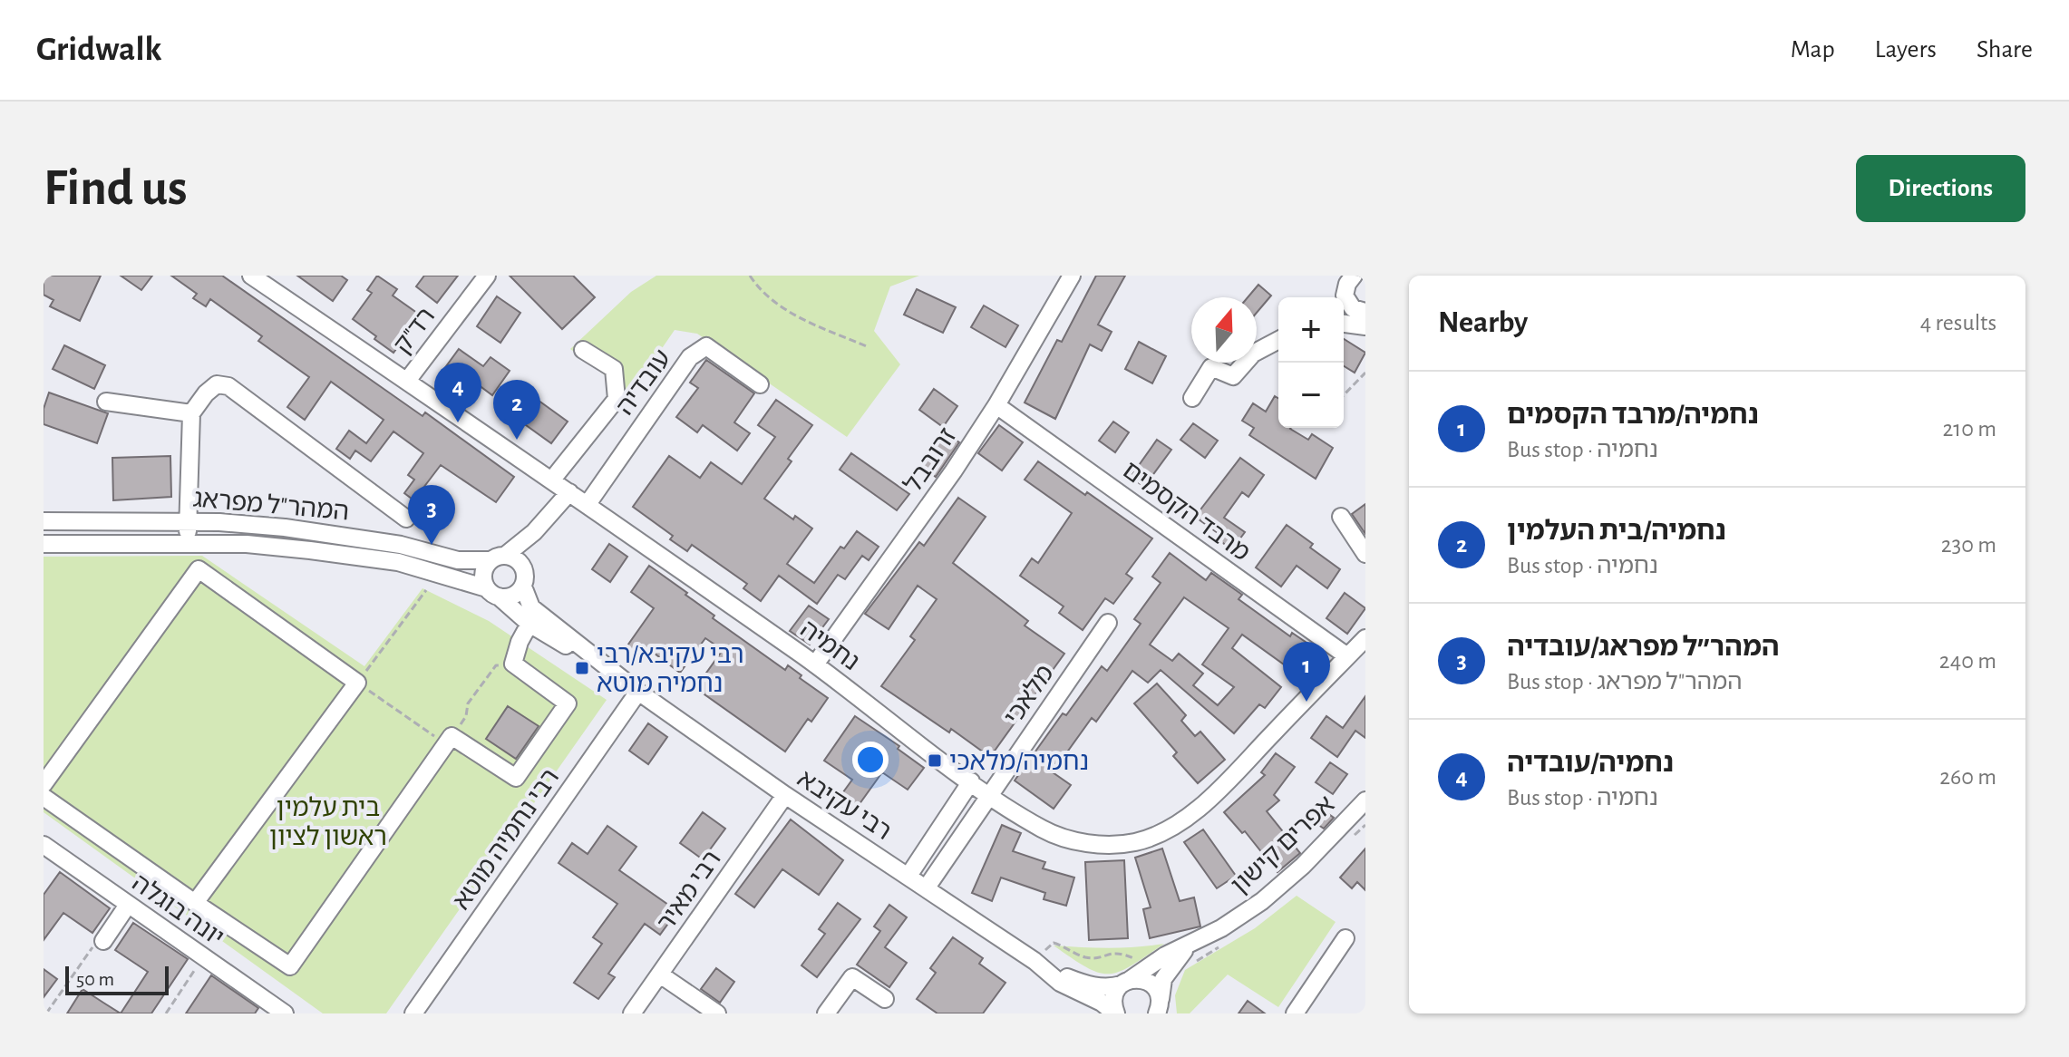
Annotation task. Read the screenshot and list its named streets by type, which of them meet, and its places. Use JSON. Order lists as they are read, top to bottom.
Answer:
{
  "streets": {
    "street": [
      "רד\"ק",
      "עובדיה",
      "זרובבל",
      "המהר\"ל מפראג",
      "מרבד הקסמים",
      "נחמיה",
      "מלאכי",
      "רבי עקיבא",
      "רבי נחמיה מוטא",
      "אפרים קישון",
      "רבי מאיר",
      "יונה בוגלה"
    ]
  },
  "crossings": [
    ["רד\"ק", "נחמיה"],
    ["עובדיה", "נחמיה"],
    ["זרובבל", "מרבד הקסמים"],
    ["זרובבל", "נחמיה"],
    ["המהר\"ל מפראג", "רבי עקיבא"],
    ["מרבד הקסמים", "נחמיה"],
    ["נחמיה", "מלאכי"],
    ["מלאכי", "רבי עקיבא"],
    ["רבי עקיבא", "רבי נחמיה מוטא"],
    ["רבי עקיבא", "אפרים קישון"],
    ["רבי עקיבא", "רבי מאיר"]
  ],
  "parks": ["בית עלמין ראשון לציון"],
  "places": {
    "transit": ["רבי עקיבא/רבי נחמיה מוטא", "נחמיה/מלאכי"]
  },
  "scale_bar": "50 m",
  "north": "top",
  "page": {
    "header": "Gridwalk",
    "nav": ["Map", "Layers", "Share"],
    "buttons": "Directions",
    "title": "Find us",
    "heading": ["Nearby", "4 results"],
    "map_buttons": ["+", "−"],
    "pins": [
      "4",
      "2",
      "3",
      "1"
    ],
    "list": [
      {
        "mark": "1",
        "name": "נחמיה/מרבד הקסמים",
        "note": "Bus stop · נחמיה",
        "value": "210 m"
      },
      {
        "mark": "2",
        "name": "נחמיה/בית העלמין",
        "note": "Bus stop · נחמיה",
        "value": "230 m"
      },
      {
        "mark": "3",
        "name": "המהר״ל מפראג/עובדיה",
        "note": "Bus stop · המהר\"ל מפראג",
        "value": "240 m"
      },
      {
        "mark": "4",
        "name": "נחמיה/עובדיה",
        "note": "Bus stop · נחמיה",
        "value": "260 m"
      }
    ],
    "scale": "50 m"
  }
}
